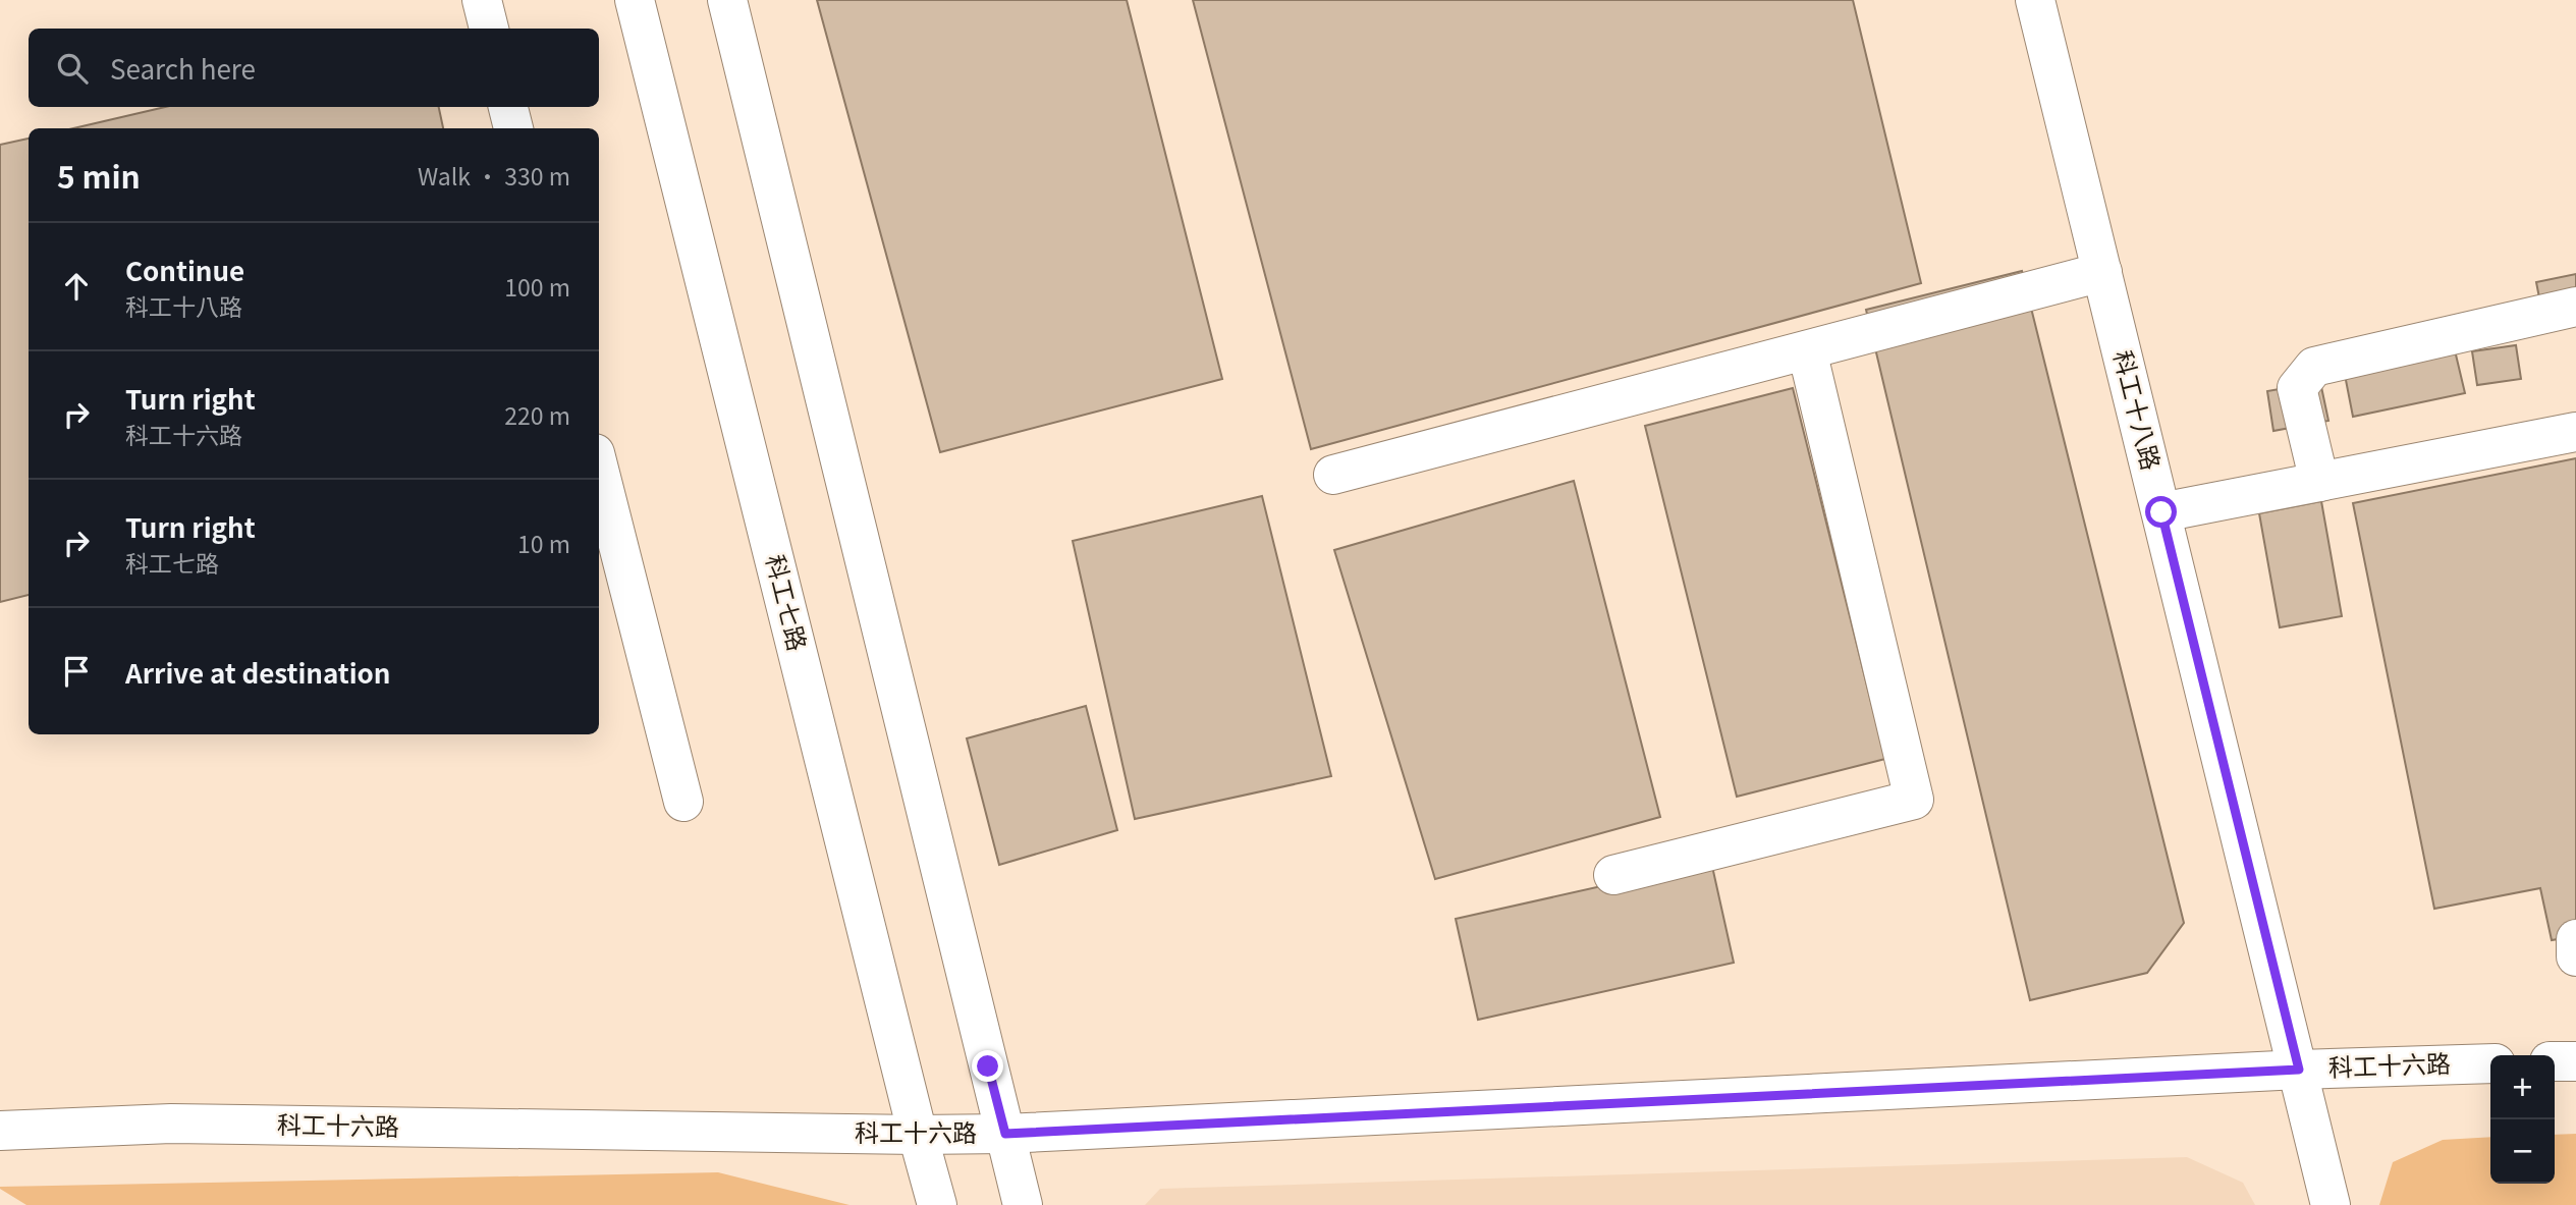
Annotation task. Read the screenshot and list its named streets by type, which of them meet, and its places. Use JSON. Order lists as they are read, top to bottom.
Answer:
{
  "streets": {
    "street": ["科工十八路", "科工七路", "科工十六路"]
  },
  "crossings": [
    ["科工十八路", "科工十六路"],
    ["科工七路", "科工十六路"]
  ],
  "page": {
    "search": "Search here",
    "heading": ["5 min", "Walk · 330 m"],
    "list": [
      ["Continue", "科工十八路", "100 m"],
      ["Turn right", "科工十六路", "220 m"],
      ["Turn right", "科工七路", "10 m"],
      "Arrive at destination"
    ],
    "map_buttons": ["+", "−"]
  }
}
